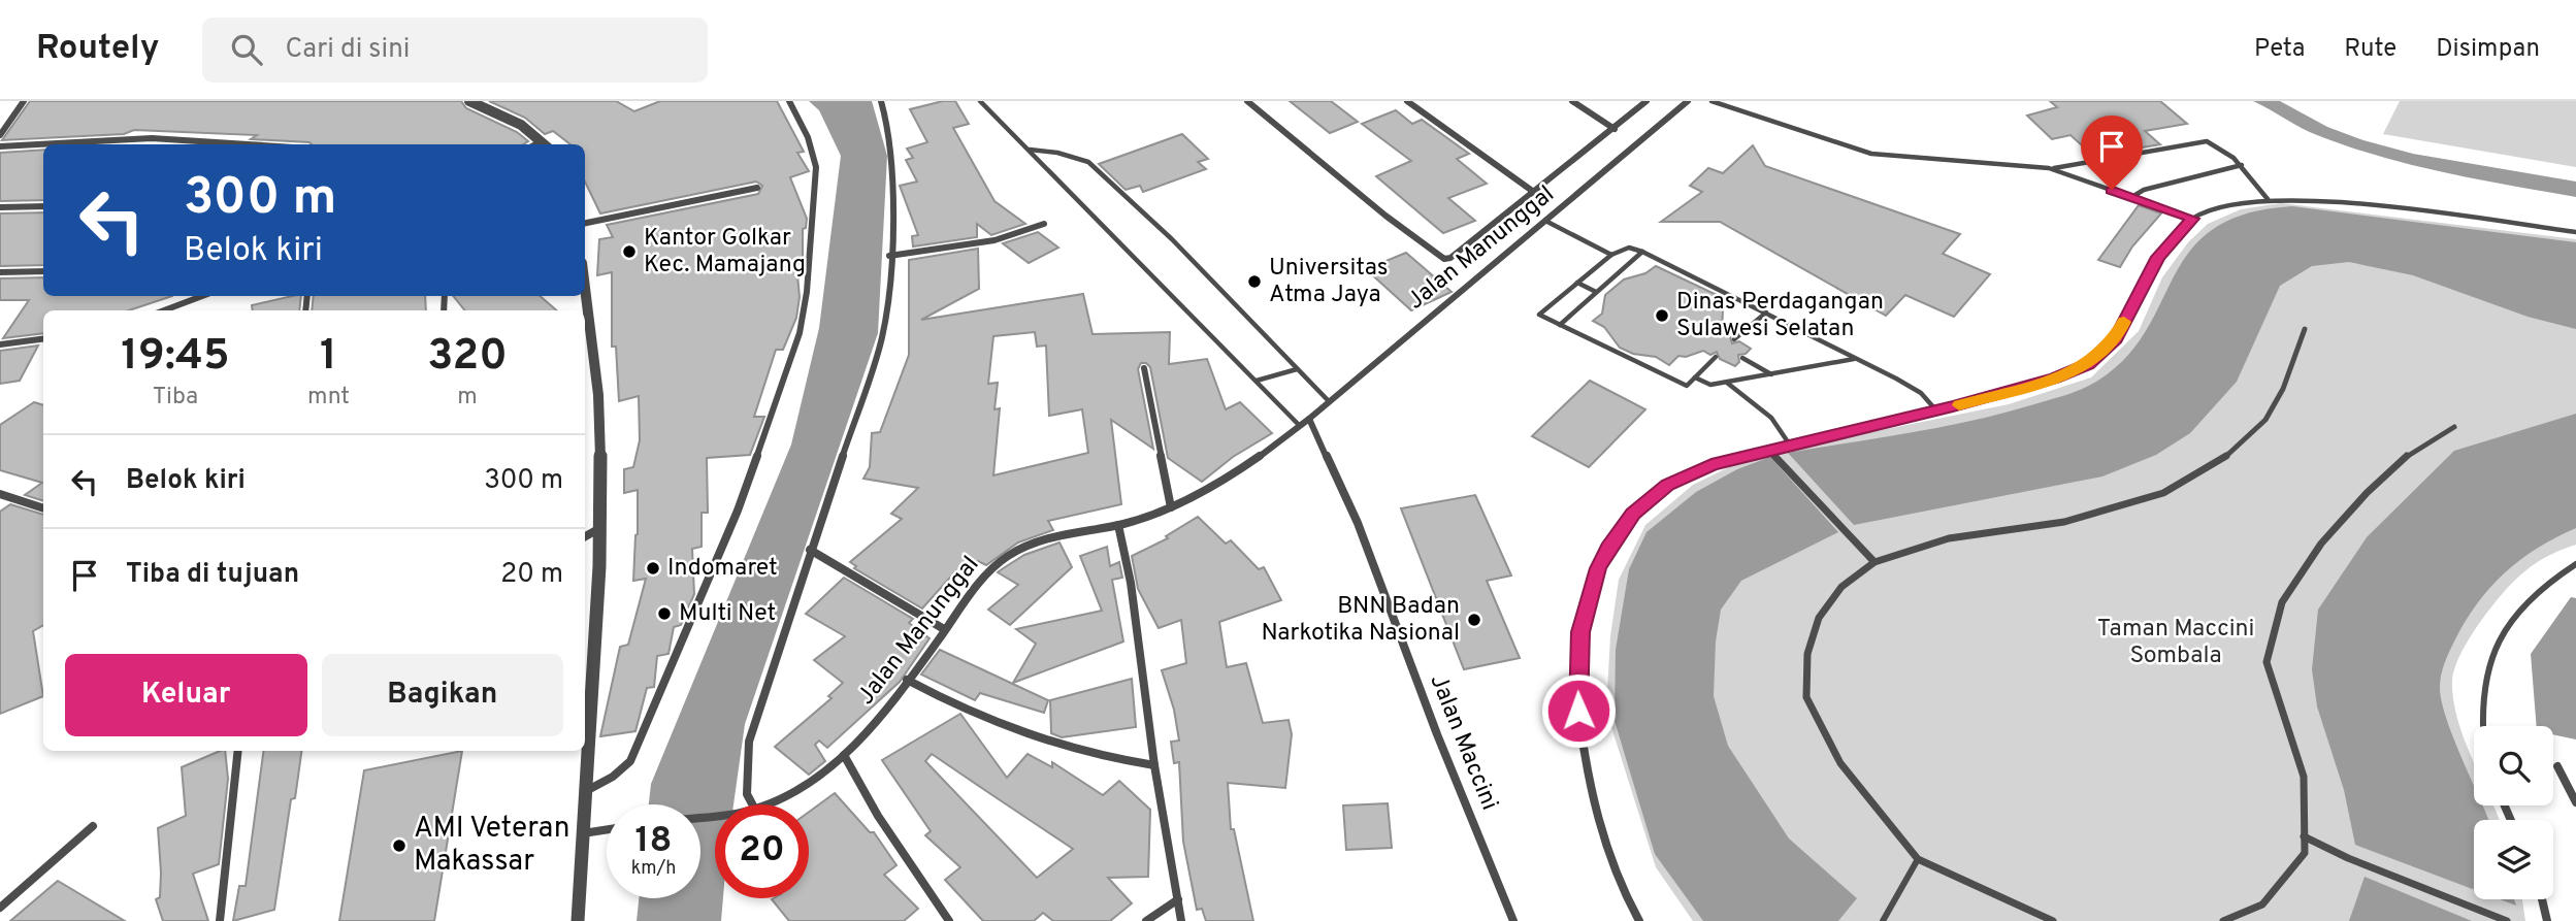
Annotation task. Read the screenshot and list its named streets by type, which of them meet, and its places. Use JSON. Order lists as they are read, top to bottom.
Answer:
{
  "streets": {
    "street": ["Jalan Manunggal", "Jalan Maccini"]
  },
  "crossings": [
    ["Jalan Manunggal", "Jalan Maccini"]
  ],
  "parks": ["Taman Maccini Sombala"],
  "places": [
    "Kantor Golkar Kec. Mamajang",
    "Universitas Atma Jaya",
    "Dinas Perdagangan Sulawesi Selatan",
    "Indomaret",
    "Multi Net",
    "BNN Badan Narkotika Nasional",
    "AMI Veteran Makassar"
  ],
  "page": {
    "header": "Routely",
    "search": "Cari di sini",
    "nav": ["Peta", "Rute", "Disimpan"],
    "turn": ["300 m", "Belok kiri"],
    "eta": [
      "19:45",
      "Tiba",
      "1",
      "mnt",
      "320",
      "m"
    ],
    "list": [
      {
        "name": "Belok kiri",
        "value": "300 m"
      },
      {
        "name": "Tiba di tujuan",
        "value": "20 m"
      }
    ],
    "buttons": ["Keluar", "Bagikan"],
    "speed": "18 km/h",
    "limit": "20"
  }
}
